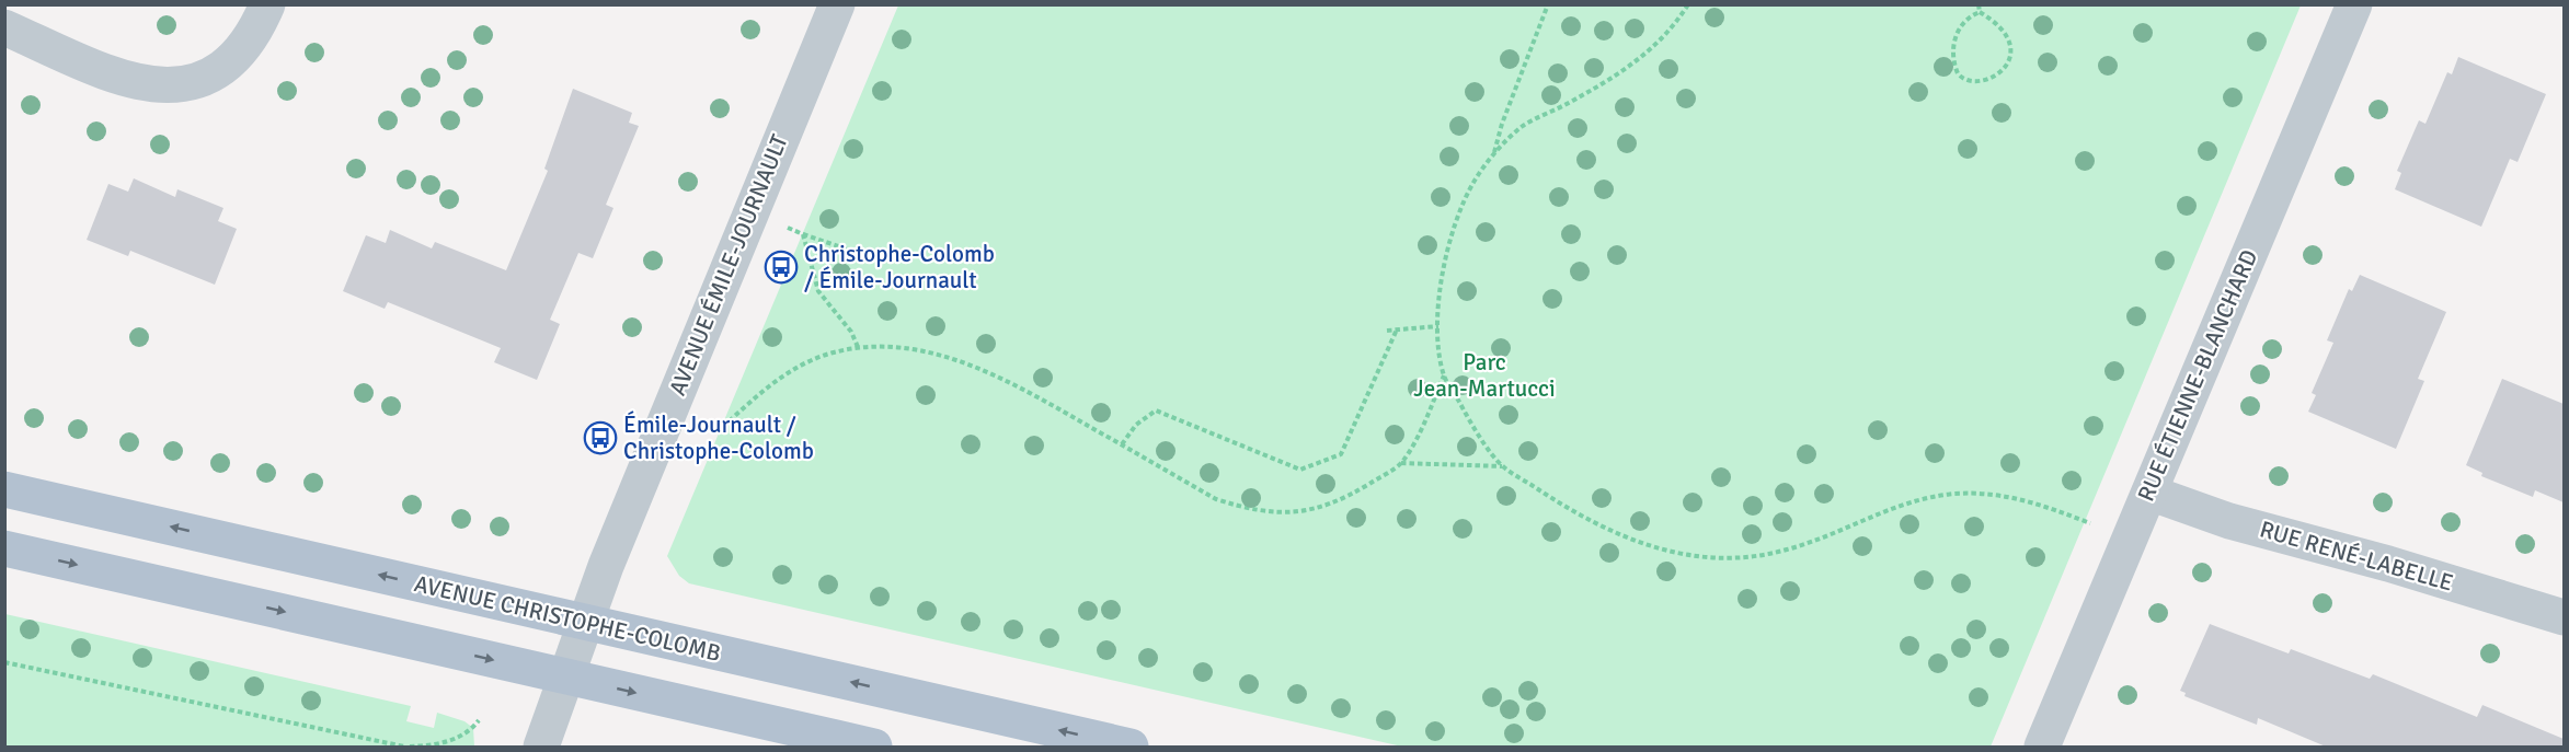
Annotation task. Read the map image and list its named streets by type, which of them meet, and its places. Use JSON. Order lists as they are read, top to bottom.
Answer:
{
  "streets": {
    "main road": ["AVENUE CHRISTOPHE-COLOMB"],
    "street": ["AVENUE ÉMILE-JOURNAULT", "RUE ÉTIENNE-BLANCHARD", "RUE RENÉ-LABELLE"]
  },
  "crossings": [
    ["AVENUE ÉMILE-JOURNAULT", "AVENUE CHRISTOPHE-COLOMB"],
    ["RUE ÉTIENNE-BLANCHARD", "RUE RENÉ-LABELLE"]
  ],
  "parks": ["Parc Jean-Martucci"],
  "places": {
    "bus stop": ["Christophe-Colomb / Émile-Journault", "Émile-Journault / Christophe-Colomb"]
  }
}
